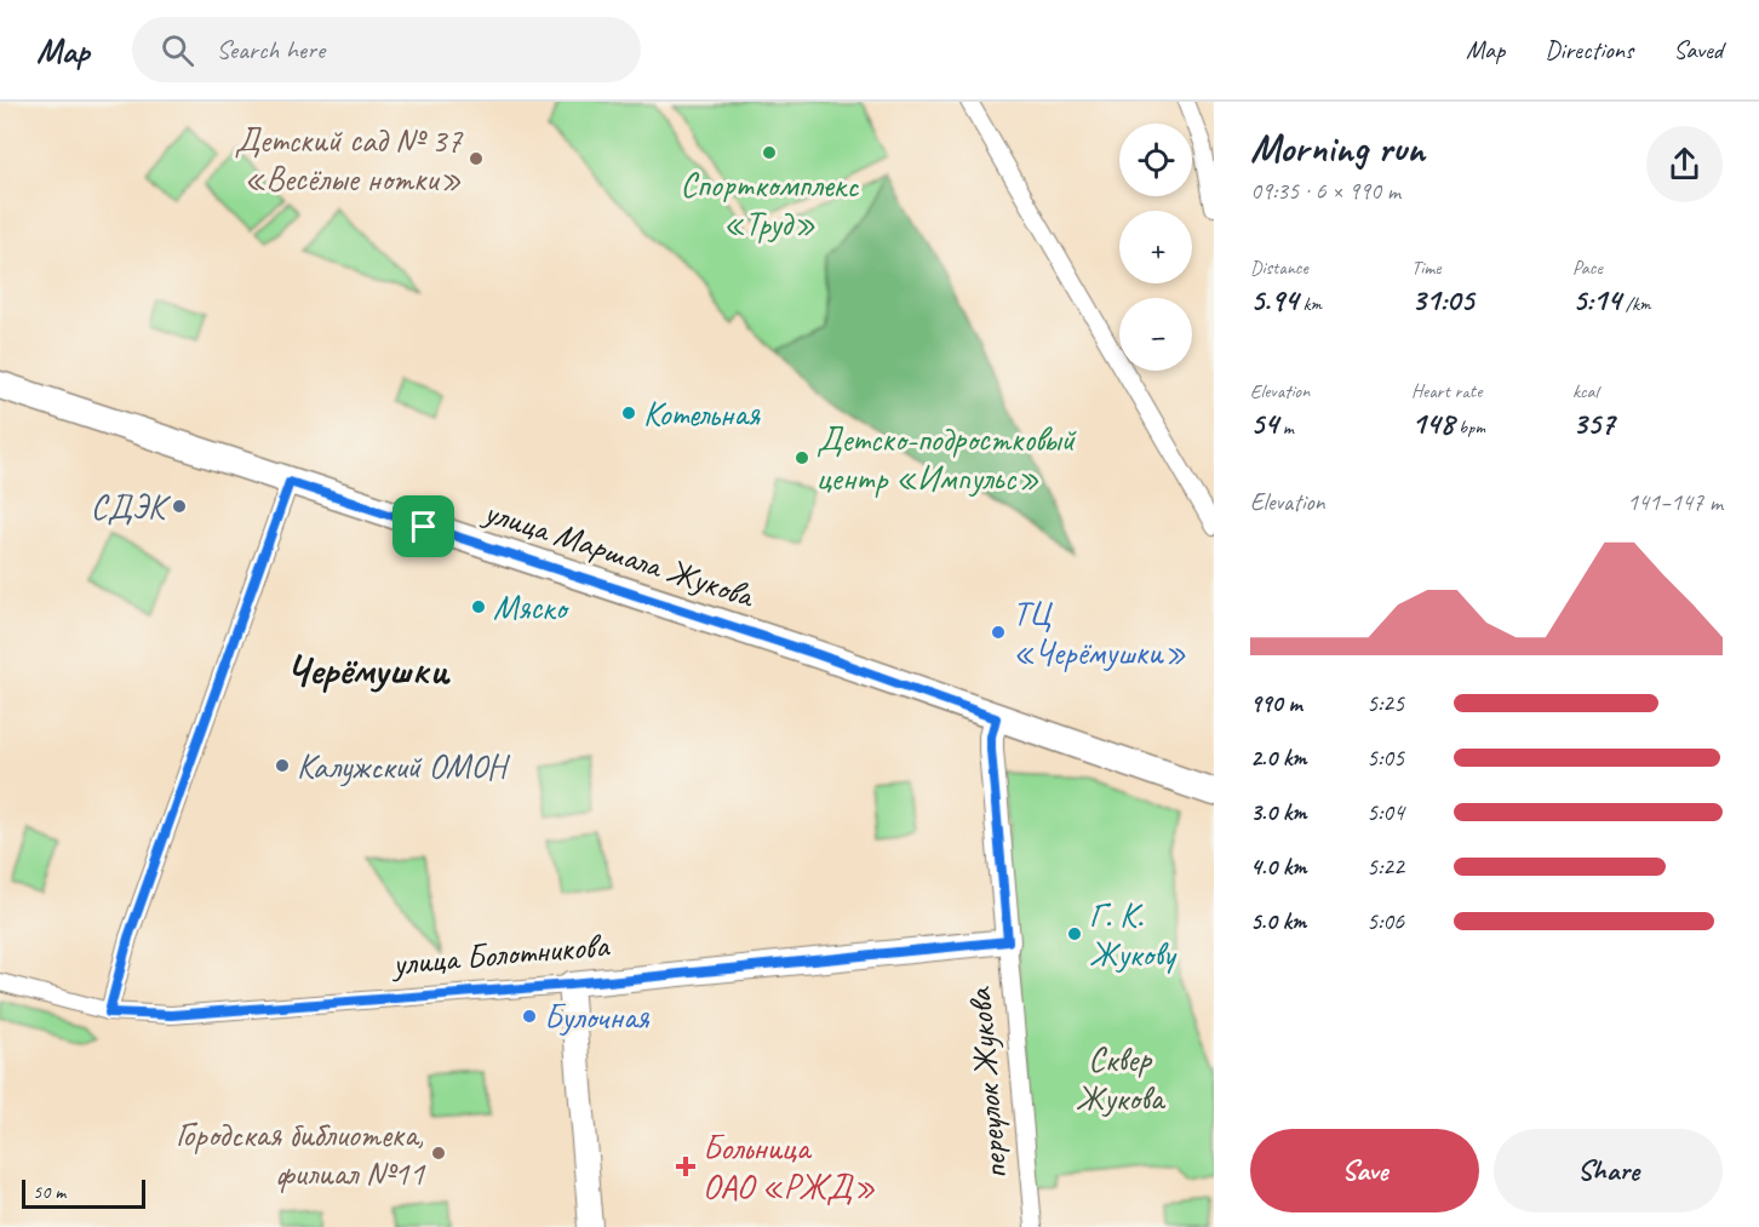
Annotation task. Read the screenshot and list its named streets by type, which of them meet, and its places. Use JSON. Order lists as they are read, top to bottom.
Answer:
{
  "streets": {
    "main road": ["улица Маршала Жукова"],
    "street": ["улица Болотникова", "переулок Жукова"]
  },
  "crossings": [
    ["улица Маршала Жукова", "переулок Жукова"],
    ["улица Болотникова", "переулок Жукова"]
  ],
  "districts": ["Черёмушки"],
  "parks": ["Сквер Жукова"],
  "places": {
    "other": [
      "Спорткомплекс «Труд»",
      "Детский сад № 37 «Весёлые нотки»",
      "Котельная",
      "Детско-подростковый центр «Импульс»",
      "СДЭК",
      "Мяско",
      "ТЦ «Черёмушки»",
      "Калужский ОМОН",
      "Г. К. Жукову",
      "Булочная",
      "Городская библиотека, филиал №11"
    ],
    "health": ["Больница ОАО «РЖД»"]
  },
  "scale_bar": "50 m",
  "page": {
    "header": "Map",
    "search": "Search here",
    "nav": ["Map", "Directions", "Saved"],
    "heading": ["Morning run", "09:35 · 6 × 990 m"],
    "map_buttons": ["+", "−"],
    "stats": [
      ["Distance", "5.94 km"],
      ["Time", "31:05"],
      ["Pace", "5:14 /km"],
      ["Elevation", "54 m"],
      ["Heart rate", "148 bpm"],
      ["kcal", "357"]
    ],
    "chart": ["Elevation", "141–147 m"],
    "list": [
      {
        "name": "990 m",
        "note": "5:25"
      },
      {
        "name": "2.0 km",
        "note": "5:05"
      },
      {
        "name": "3.0 km",
        "note": "5:04"
      },
      {
        "name": "4.0 km",
        "note": "5:22"
      },
      {
        "name": "5.0 km",
        "note": "5:06"
      }
    ],
    "buttons": ["Save", "Share"],
    "scale": "50 m"
  }
}
